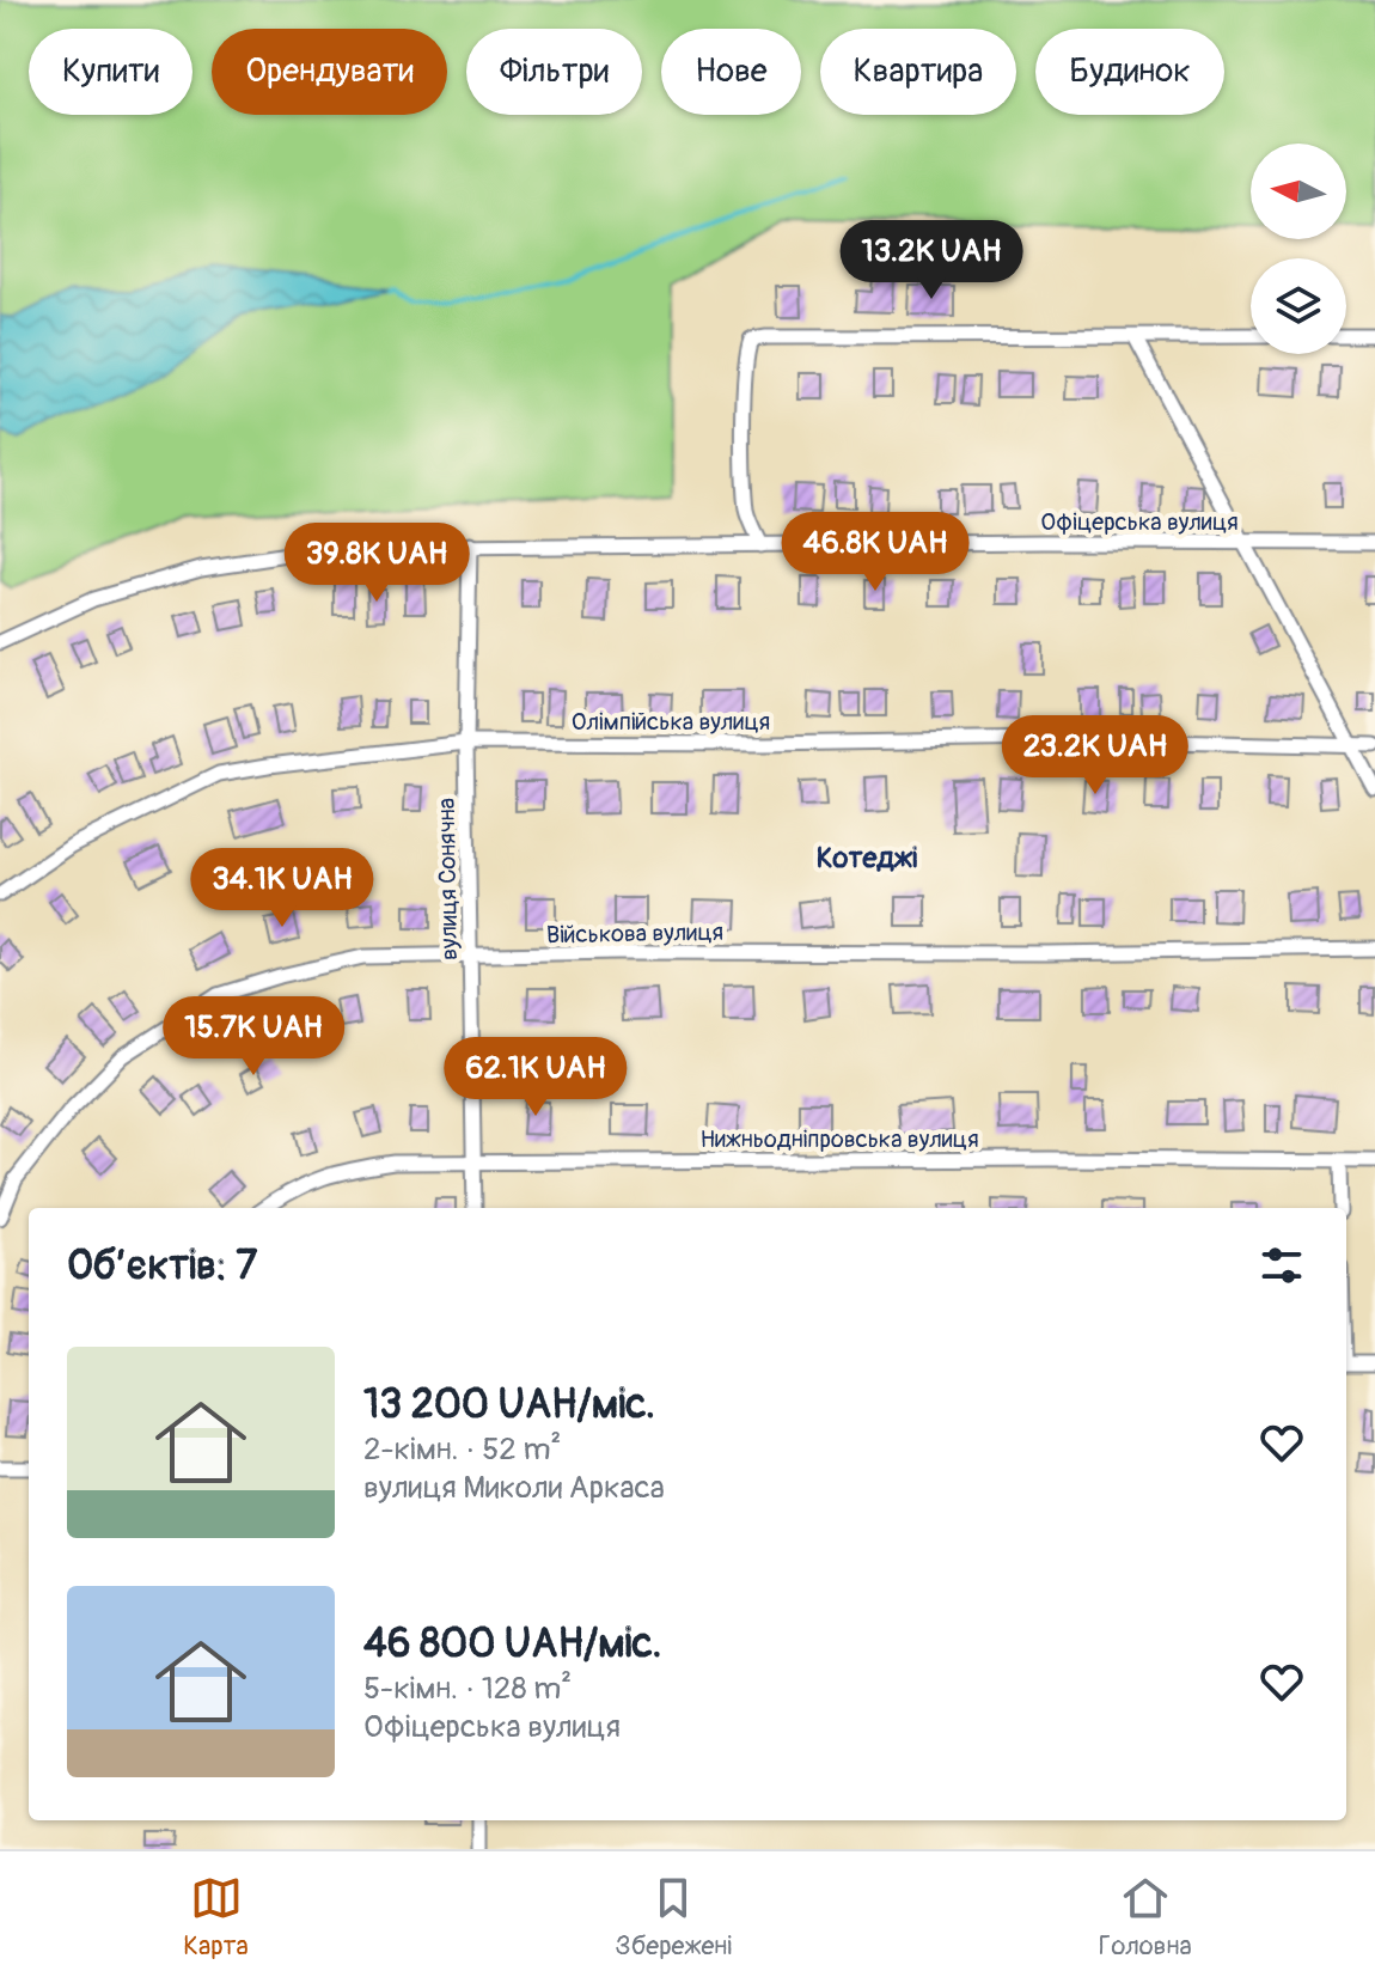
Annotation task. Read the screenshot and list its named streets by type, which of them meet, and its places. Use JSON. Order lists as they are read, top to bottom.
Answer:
{
  "streets": {
    "street": [
      "Офіцерська вулиця",
      "Олімпійська вулиця",
      "вулиця Сонячна",
      "Військова вулиця",
      "Нижньодніпровська вулиця"
    ]
  },
  "crossings": [
    ["Офіцерська вулиця", "вулиця Сонячна"],
    ["Олімпійська вулиця", "вулиця Сонячна"],
    ["вулиця Сонячна", "Військова вулиця"],
    ["вулиця Сонячна", "Нижньодніпровська вулиця"]
  ],
  "districts": ["Котеджі"],
  "north": "left",
  "page": {
    "chip": [
      "Купити",
      "Орендувати",
      "Фільтри",
      "Нове",
      "Квартира",
      "Будинок"
    ],
    "price": [
      "13.2K UAH",
      "46.8K UAH",
      "39.8K UAH",
      "23.2K UAH",
      "34.1K UAH",
      "15.7K UAH",
      "62.1K UAH"
    ],
    "heading": "Об’єктів: 7",
    "list": [
      {
        "name": "13 200 UAH/міс.",
        "note": "2-кімн. · 52 m² · вулиця Миколи Аркаса"
      },
      {
        "name": "46 800 UAH/міс.",
        "note": "5-кімн. · 128 m² · Офіцерська вулиця"
      }
    ],
    "tabs": ["Карта", "Збережені", "Головна"]
  }
}
